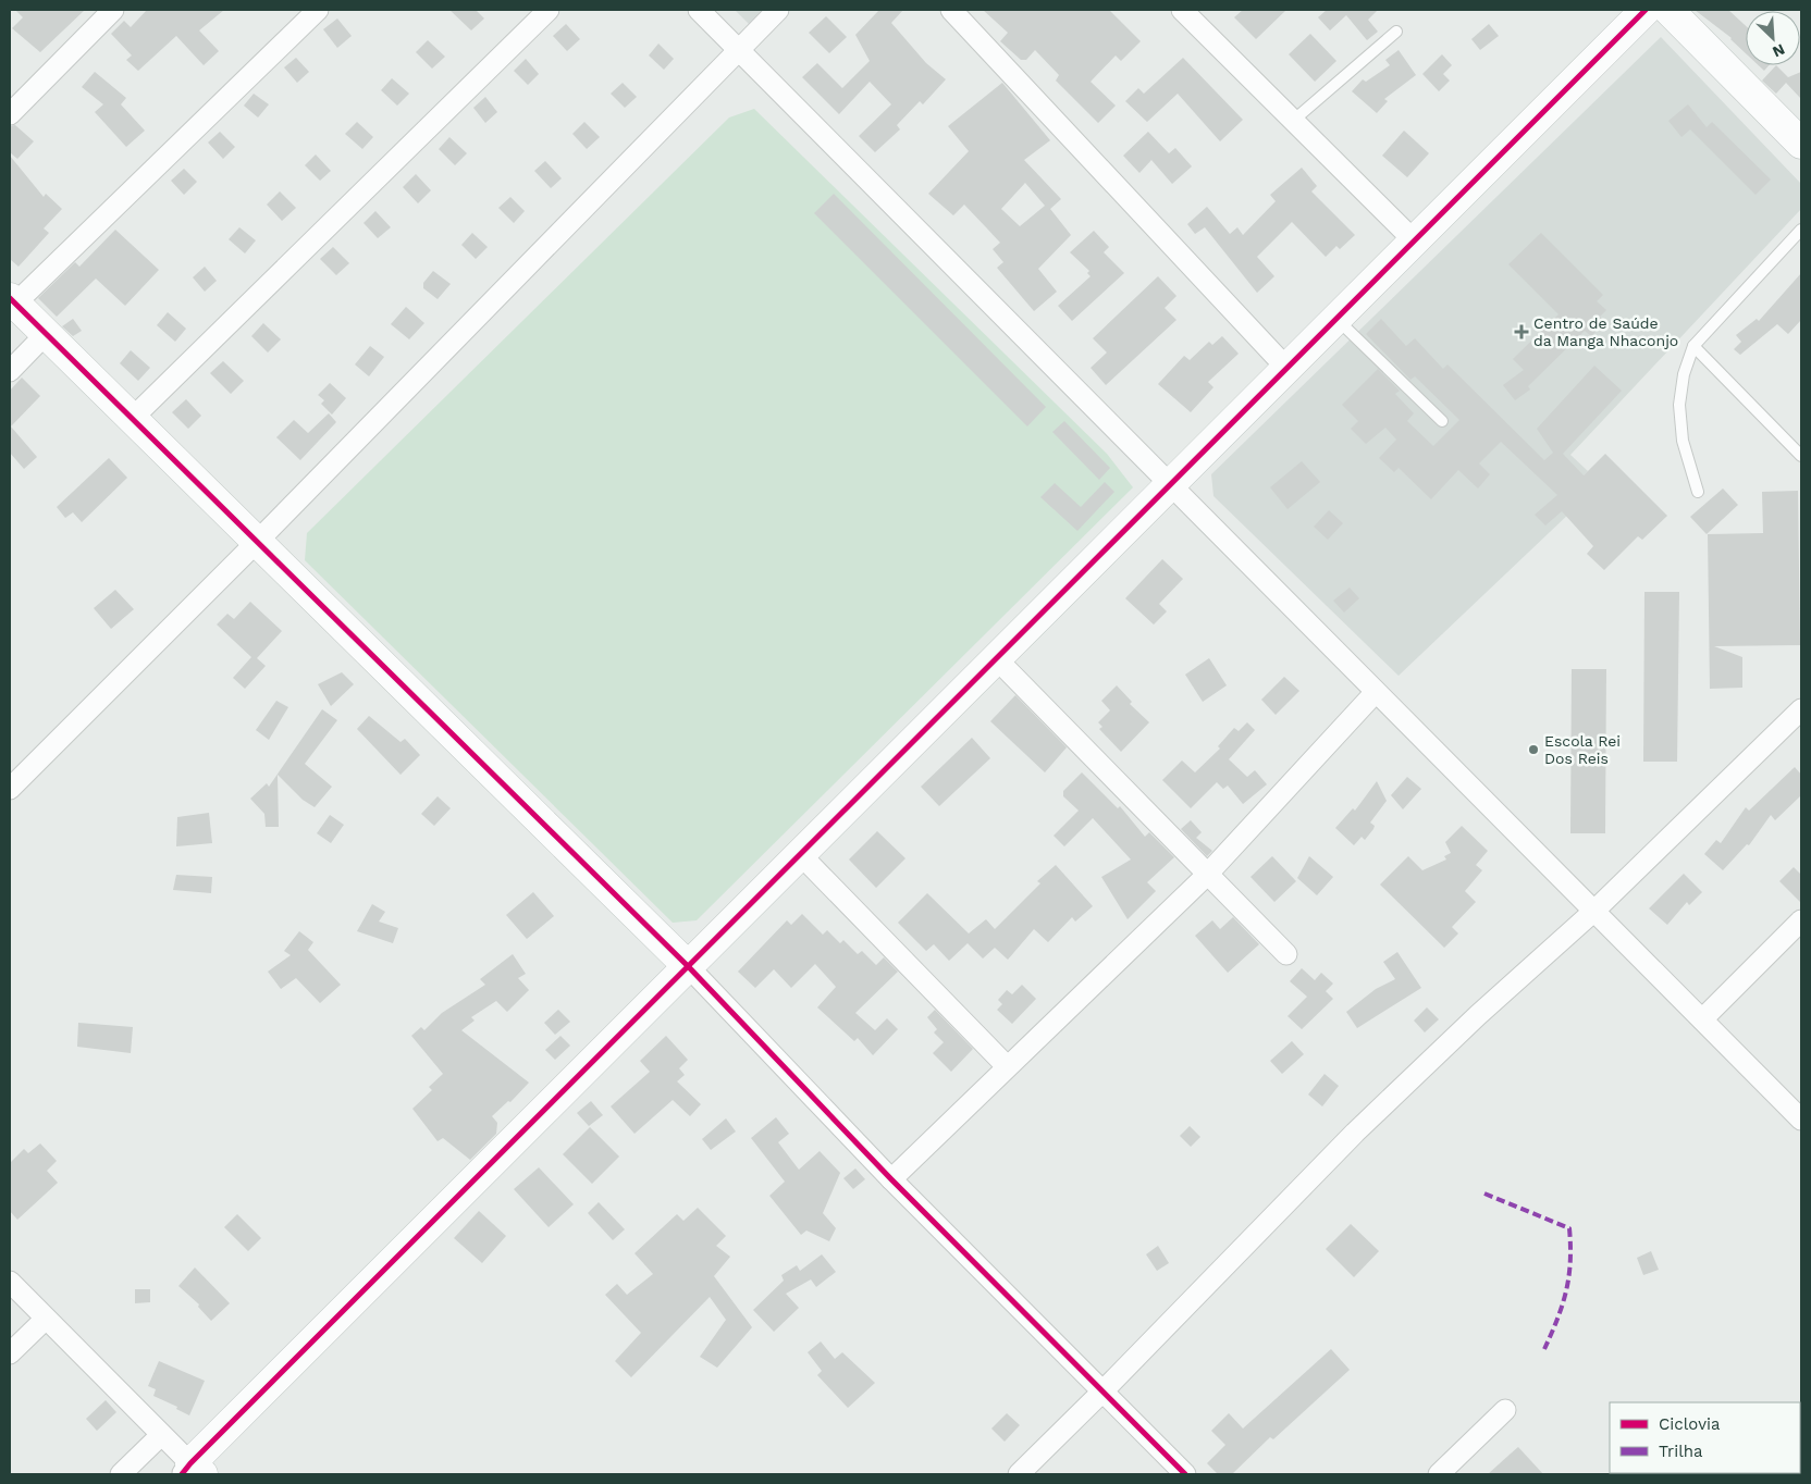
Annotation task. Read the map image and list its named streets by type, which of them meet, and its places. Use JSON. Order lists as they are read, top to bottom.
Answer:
{
  "places": {
    "health": ["Centro de Saúde da Manga Nhaconjo"],
    "other": ["Escola Rei Dos Reis"]
  },
  "legend": ["Ciclovia", "Trilha"],
  "north": "bottom right"
}
